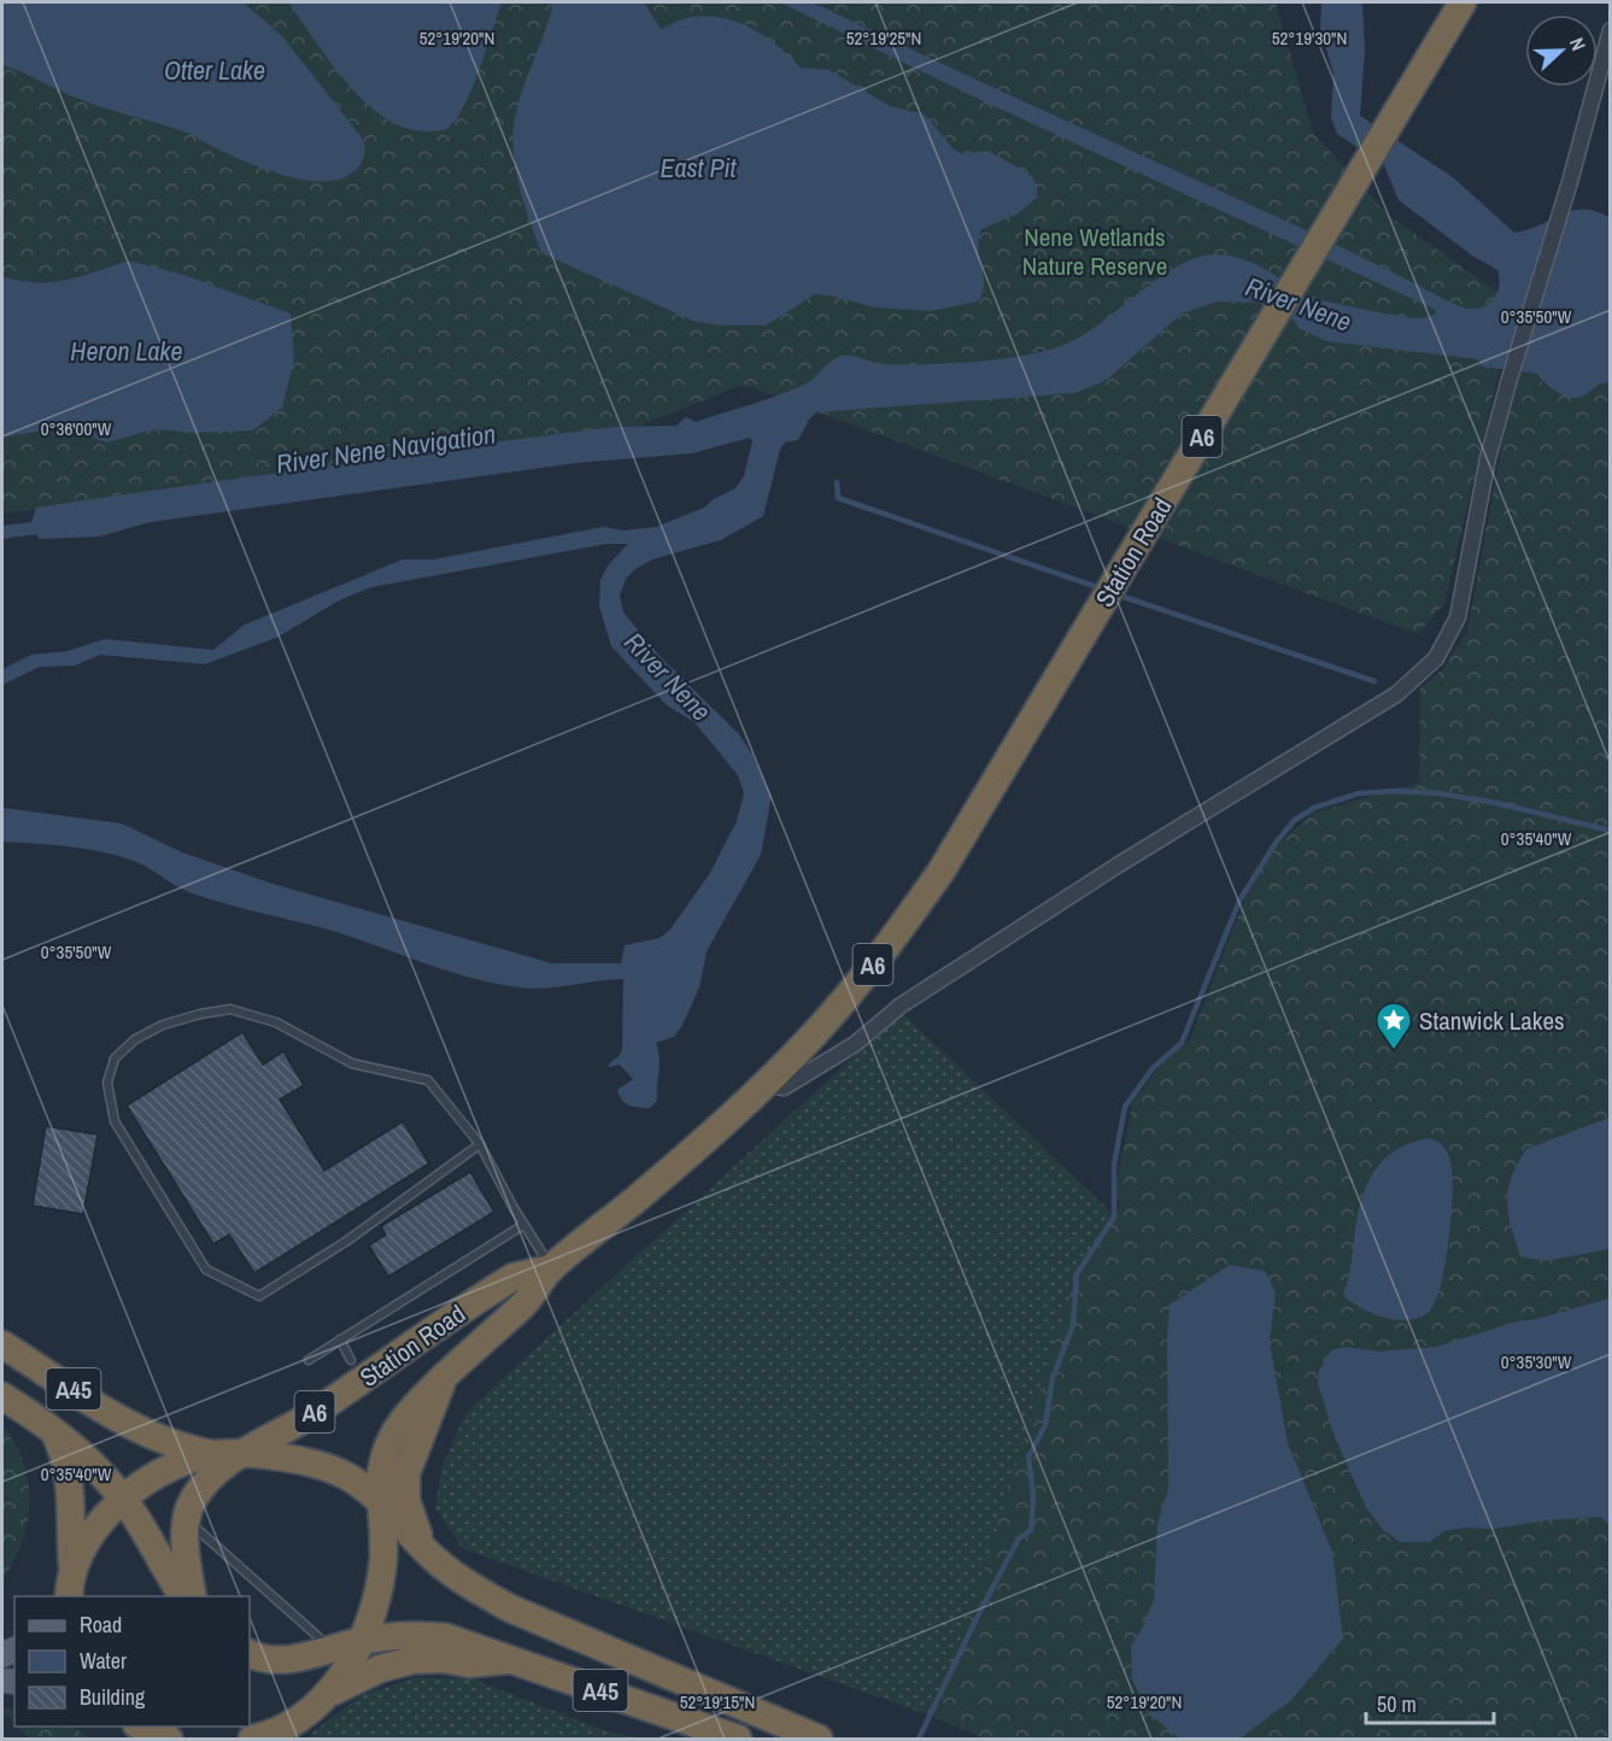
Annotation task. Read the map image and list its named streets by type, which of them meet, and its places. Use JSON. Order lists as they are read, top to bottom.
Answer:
{
  "streets": {
    "highway": ["A6", "Station Road", "A45"]
  },
  "crossings": [
    ["A6", "Station Road"],
    ["A6", "A45"],
    ["Station Road", "A45"]
  ],
  "water": [
    "Otter Lake",
    "East Pit",
    "River Nene",
    "Heron Lake",
    "River Nene Navigation"
  ],
  "parks": ["Nene Wetlands Nature Reserve"],
  "places": {
    "place": ["Stanwick Lakes"]
  },
  "legend": ["Road", "Water", "Building"],
  "scale_bar": "50 m",
  "north": "right",
  "coordinates": [
    "52°19'20\"N",
    "52°19'25\"N",
    "52°19'30\"N",
    "0°35'50\"W",
    "0°36'00\"W",
    "0°35'40\"W",
    "0°35'30\"W",
    "52°19'15\"N"
  ]
}
